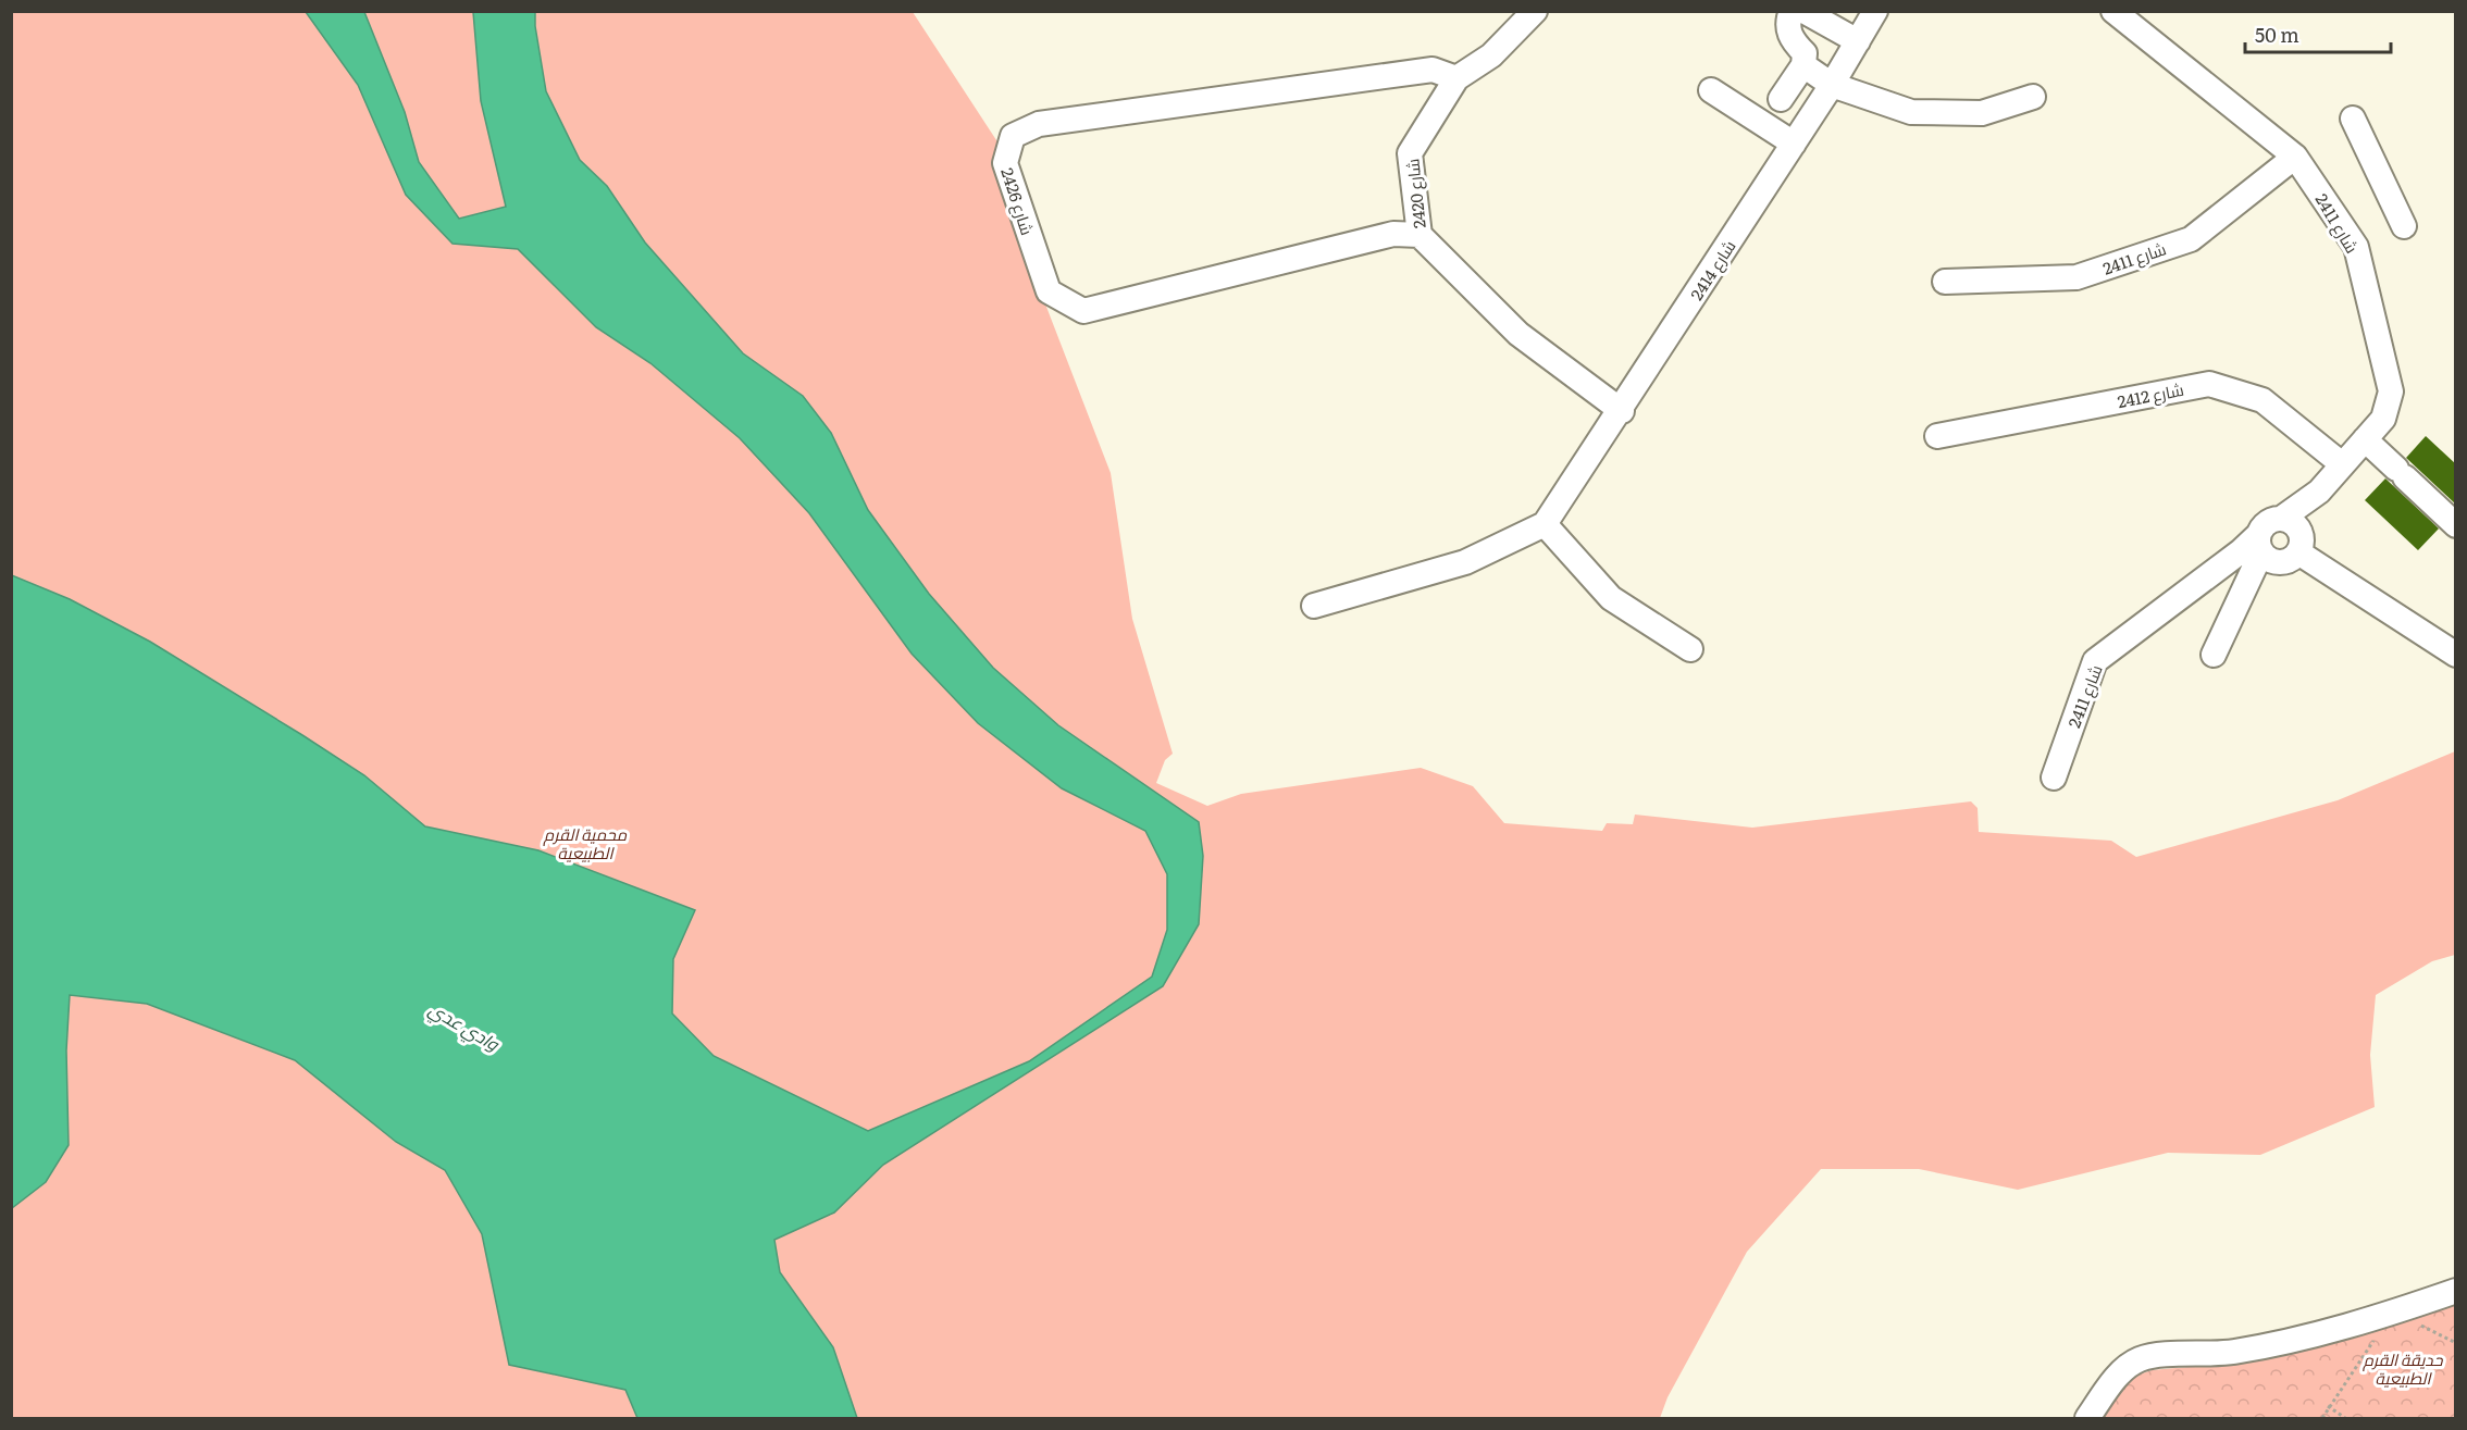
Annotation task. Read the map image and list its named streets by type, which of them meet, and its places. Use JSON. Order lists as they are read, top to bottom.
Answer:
{
  "streets": {
    "street": [
      "2420 شارع",
      "2426 شارع",
      "شارع 2411",
      "2411 شارع",
      "2414 شارع",
      "2412 شارع"
    ]
  },
  "crossings": [
    ["2420 شارع", "2426 شارع"],
    ["2420 شارع", "2414 شارع"],
    ["شارع 2411", "2411 شارع"],
    ["شارع 2411", "2412 شارع"]
  ],
  "water": ["وادي عدي"],
  "parks": ["محمية القرم الطبيعية", "حديقة القرم الطبيعية"],
  "scale_bar": "50 m"
}
